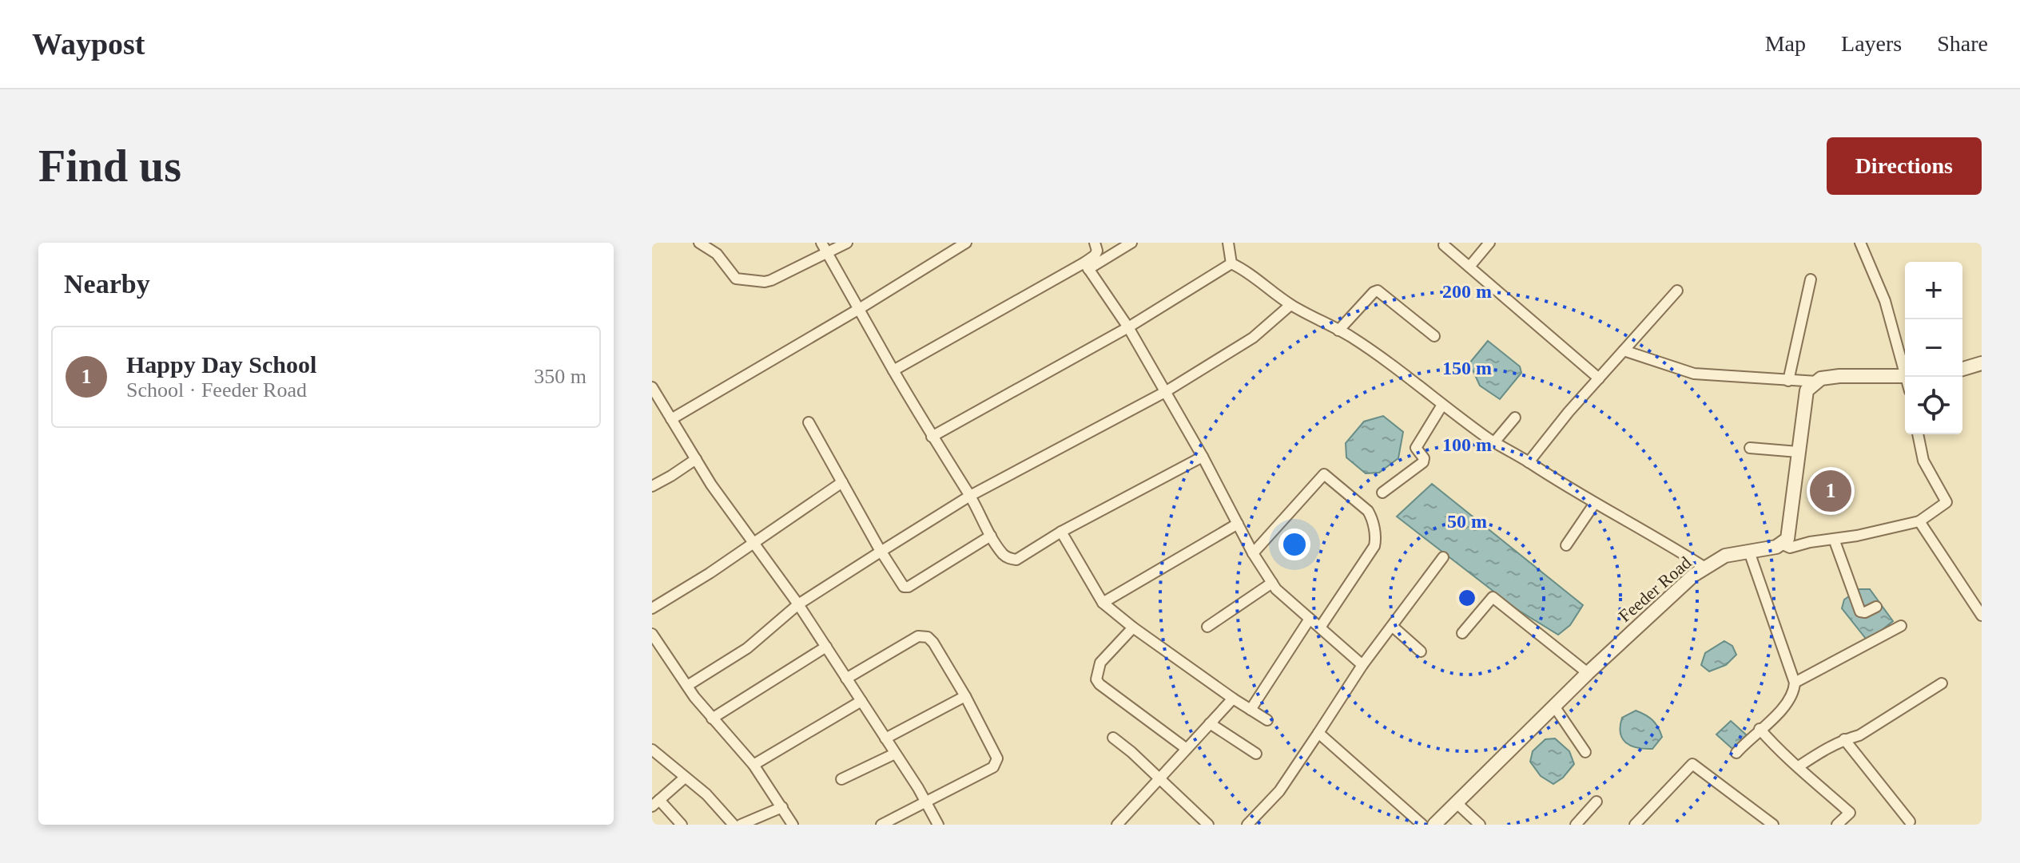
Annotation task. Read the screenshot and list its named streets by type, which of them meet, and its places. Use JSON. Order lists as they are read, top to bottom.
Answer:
{
  "streets": {
    "street": ["Feeder Road"]
  },
  "page": {
    "header": "Waypost",
    "nav": ["Map", "Layers", "Share"],
    "buttons": "Directions",
    "title": "Find us",
    "heading": "Nearby",
    "map_buttons": ["+", "−"],
    "list": [
      {
        "mark": "1",
        "name": "Happy Day School",
        "note": "School · Feeder Road",
        "value": "350 m"
      }
    ],
    "pins": "1"
  },
  "rings": [
    "200 m",
    "150 m",
    "100 m",
    "50 m"
  ]
}
